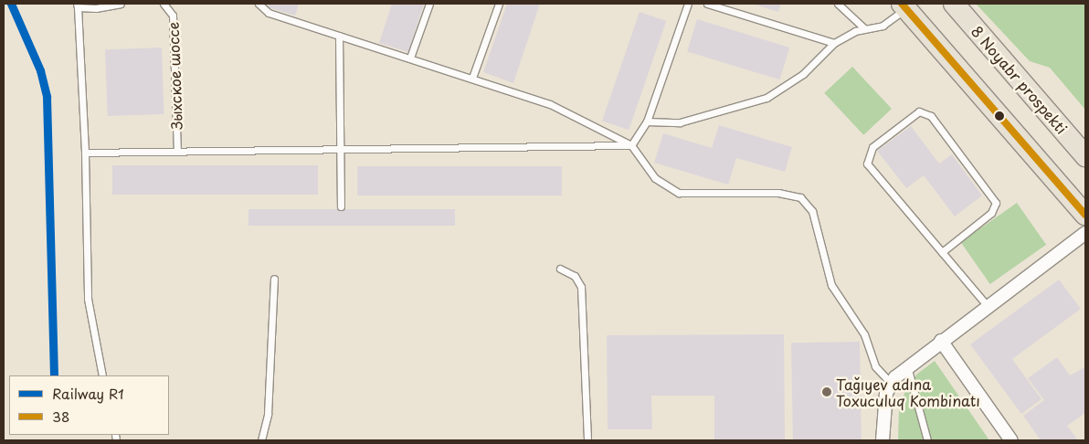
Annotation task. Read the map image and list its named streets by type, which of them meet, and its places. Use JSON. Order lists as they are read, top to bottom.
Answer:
{
  "streets": {
    "highway": ["8 Noyabr prospekti"],
    "lane": ["Зыхское шоссе"]
  },
  "places": ["Tağıyev adına Toxuculuq Kombinatı"],
  "lines": ["rail line R1", "transit line 38"],
  "legend": ["Railway R1", "38"]
}
